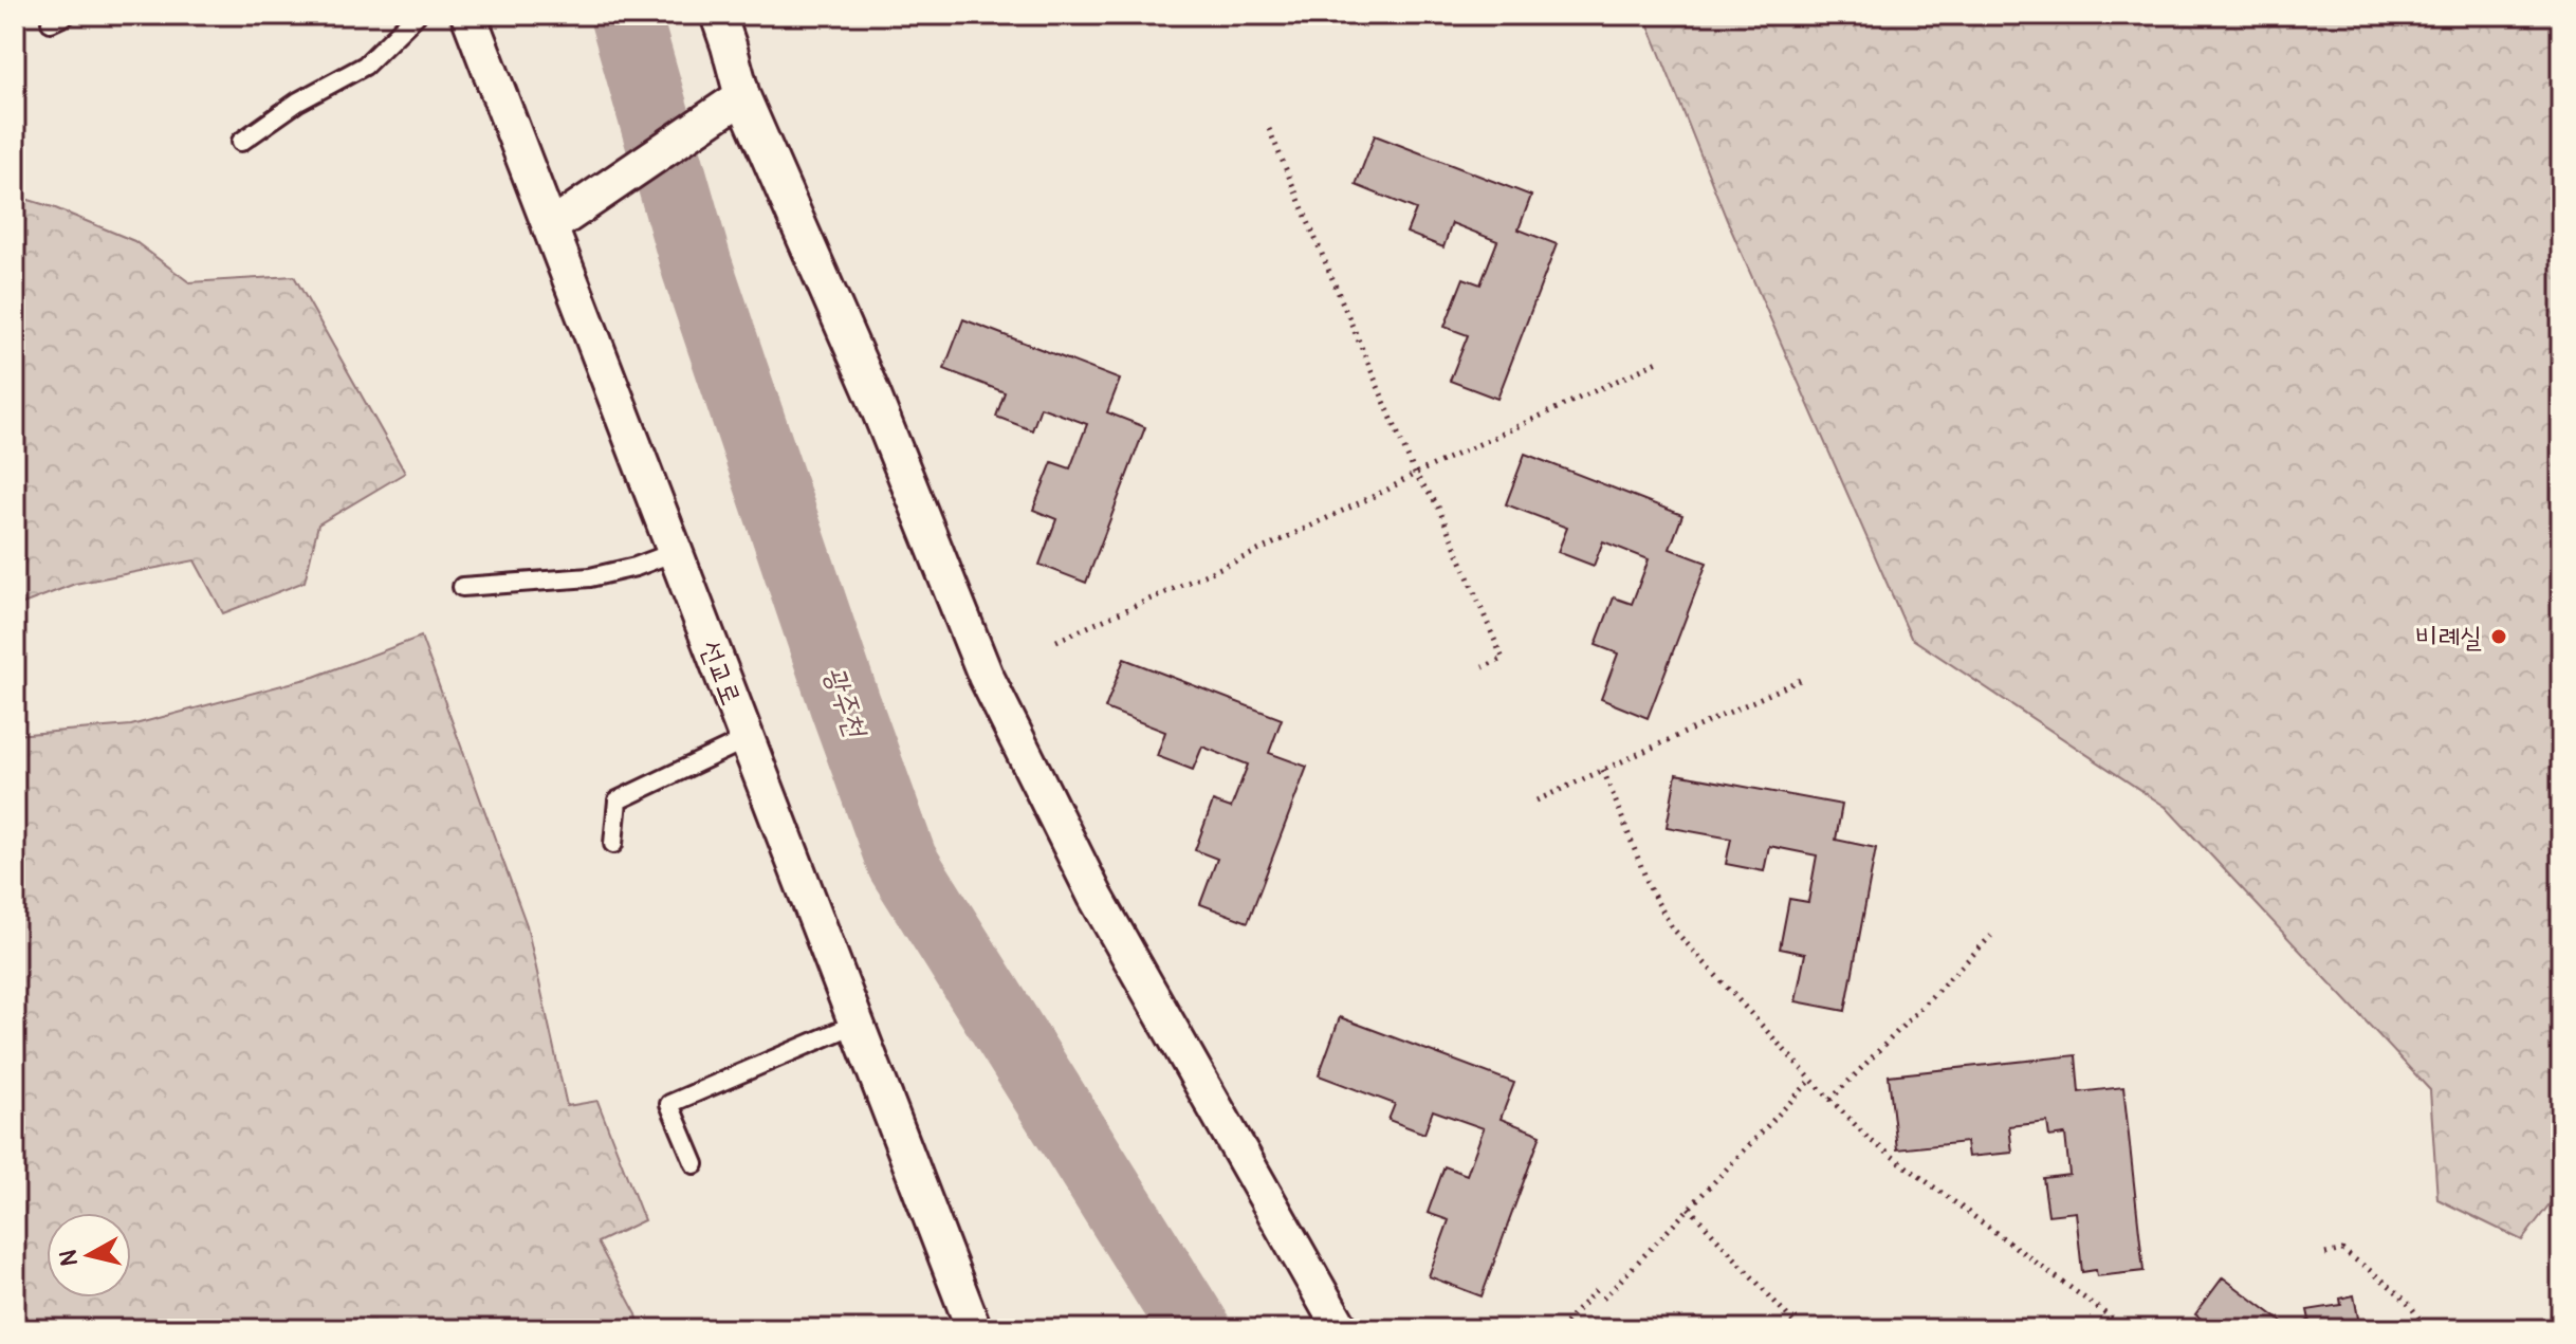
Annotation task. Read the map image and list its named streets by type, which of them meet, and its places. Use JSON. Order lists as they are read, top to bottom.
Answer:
{
  "streets": {
    "street": ["선교로"]
  },
  "water": ["광주천"],
  "places": ["비례실"],
  "north": "left"
}
